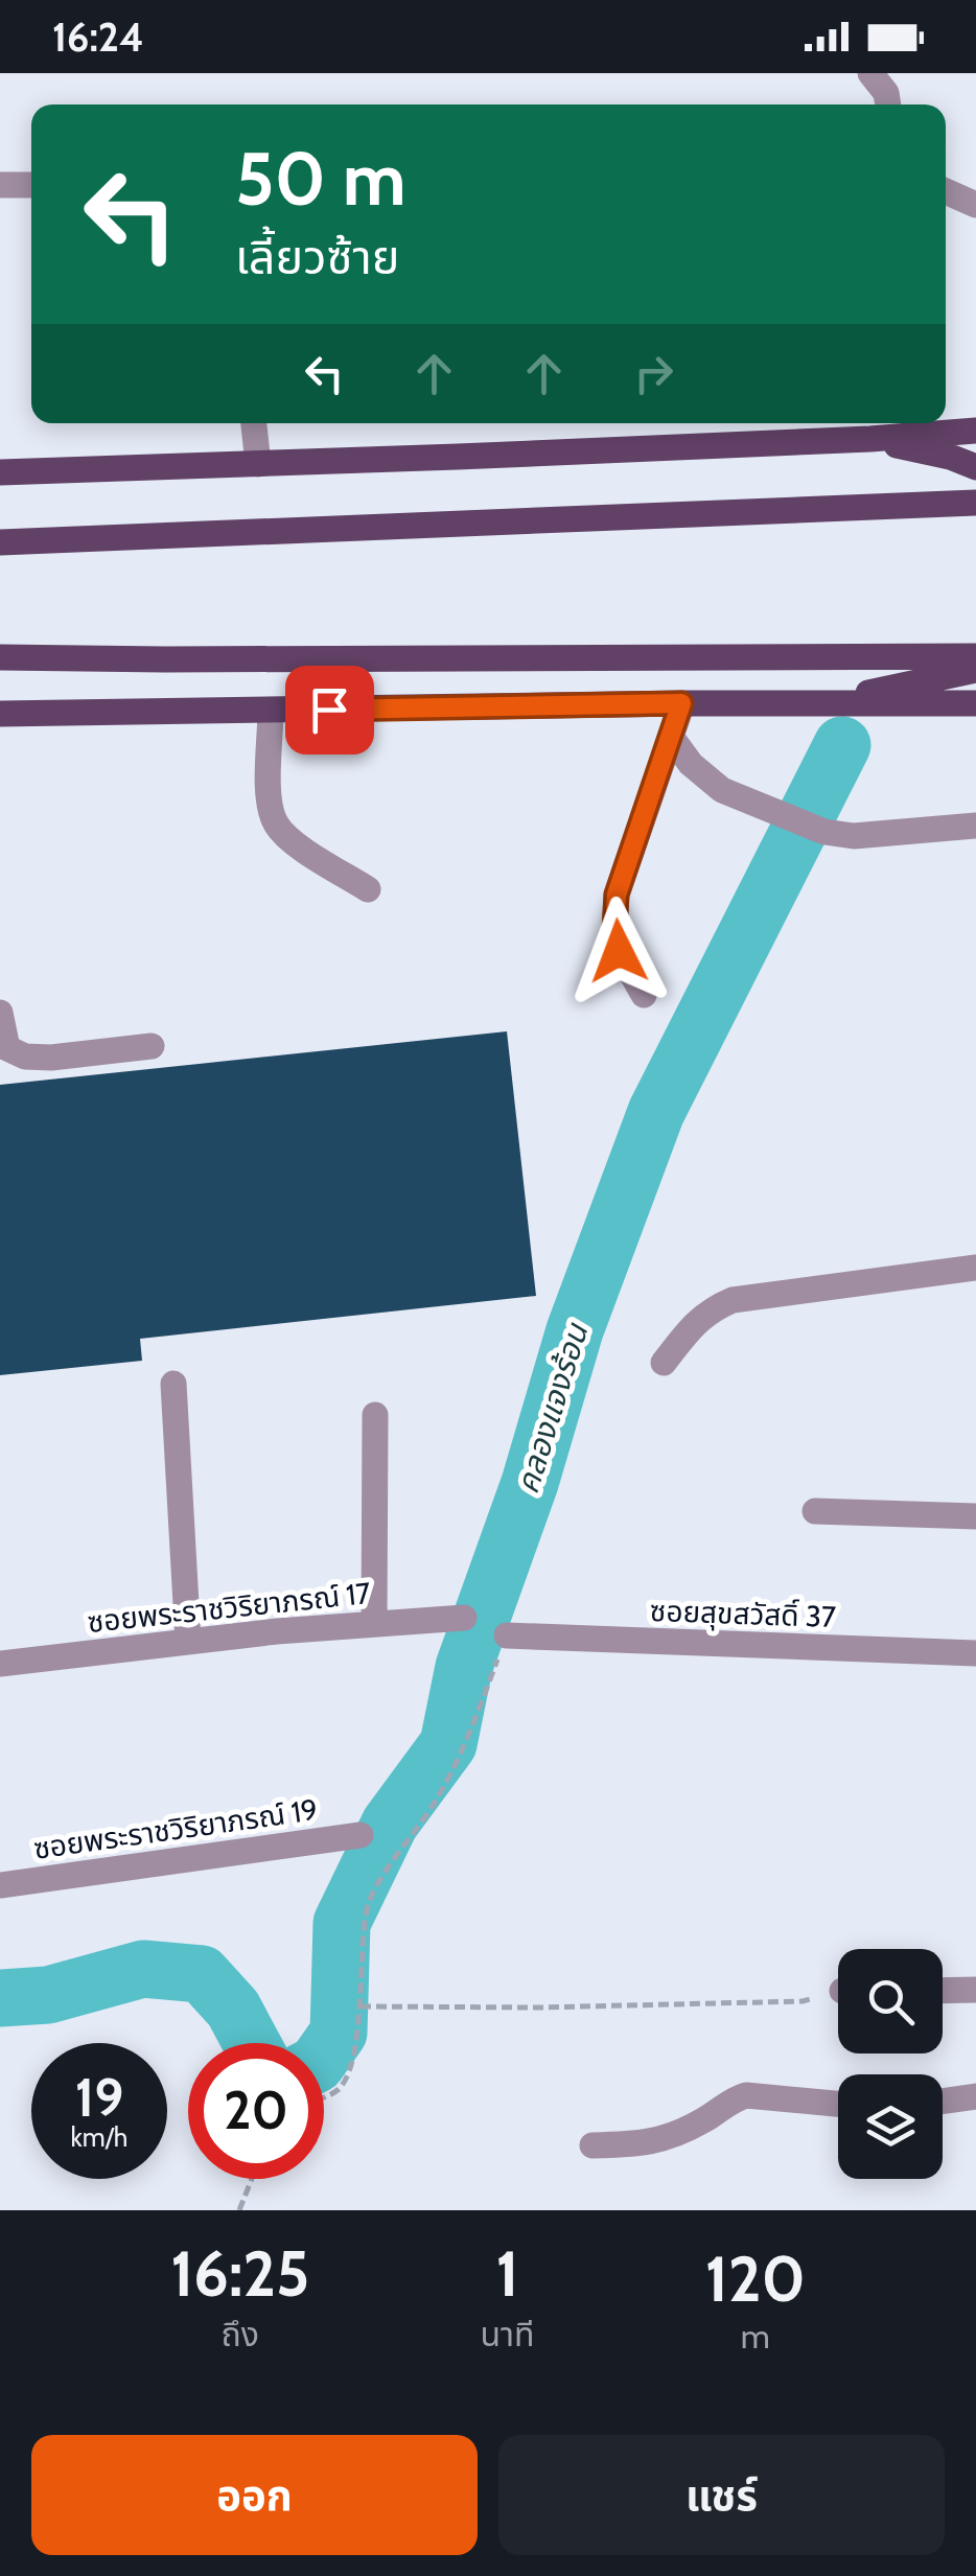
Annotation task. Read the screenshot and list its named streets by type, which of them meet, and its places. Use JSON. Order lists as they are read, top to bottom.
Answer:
{
  "streets": {
    "street": ["ซอยพระราชวิริยาภรณ์ 17", "ซอยสุขสวัสดิ์ 37", "ซอยพระราชวิริยาภรณ์ 19"]
  },
  "water": ["คลองแจงร้อน"],
  "page": {
    "status": "16:24",
    "turn": ["50 m", "เลี้ยวซ้าย"],
    "speed": "19 km/h",
    "limit": "20",
    "eta": [
      "16:25",
      "ถึง",
      "1",
      "นาที",
      "120",
      "m"
    ],
    "buttons": ["ออก", "แชร์"]
  }
}
